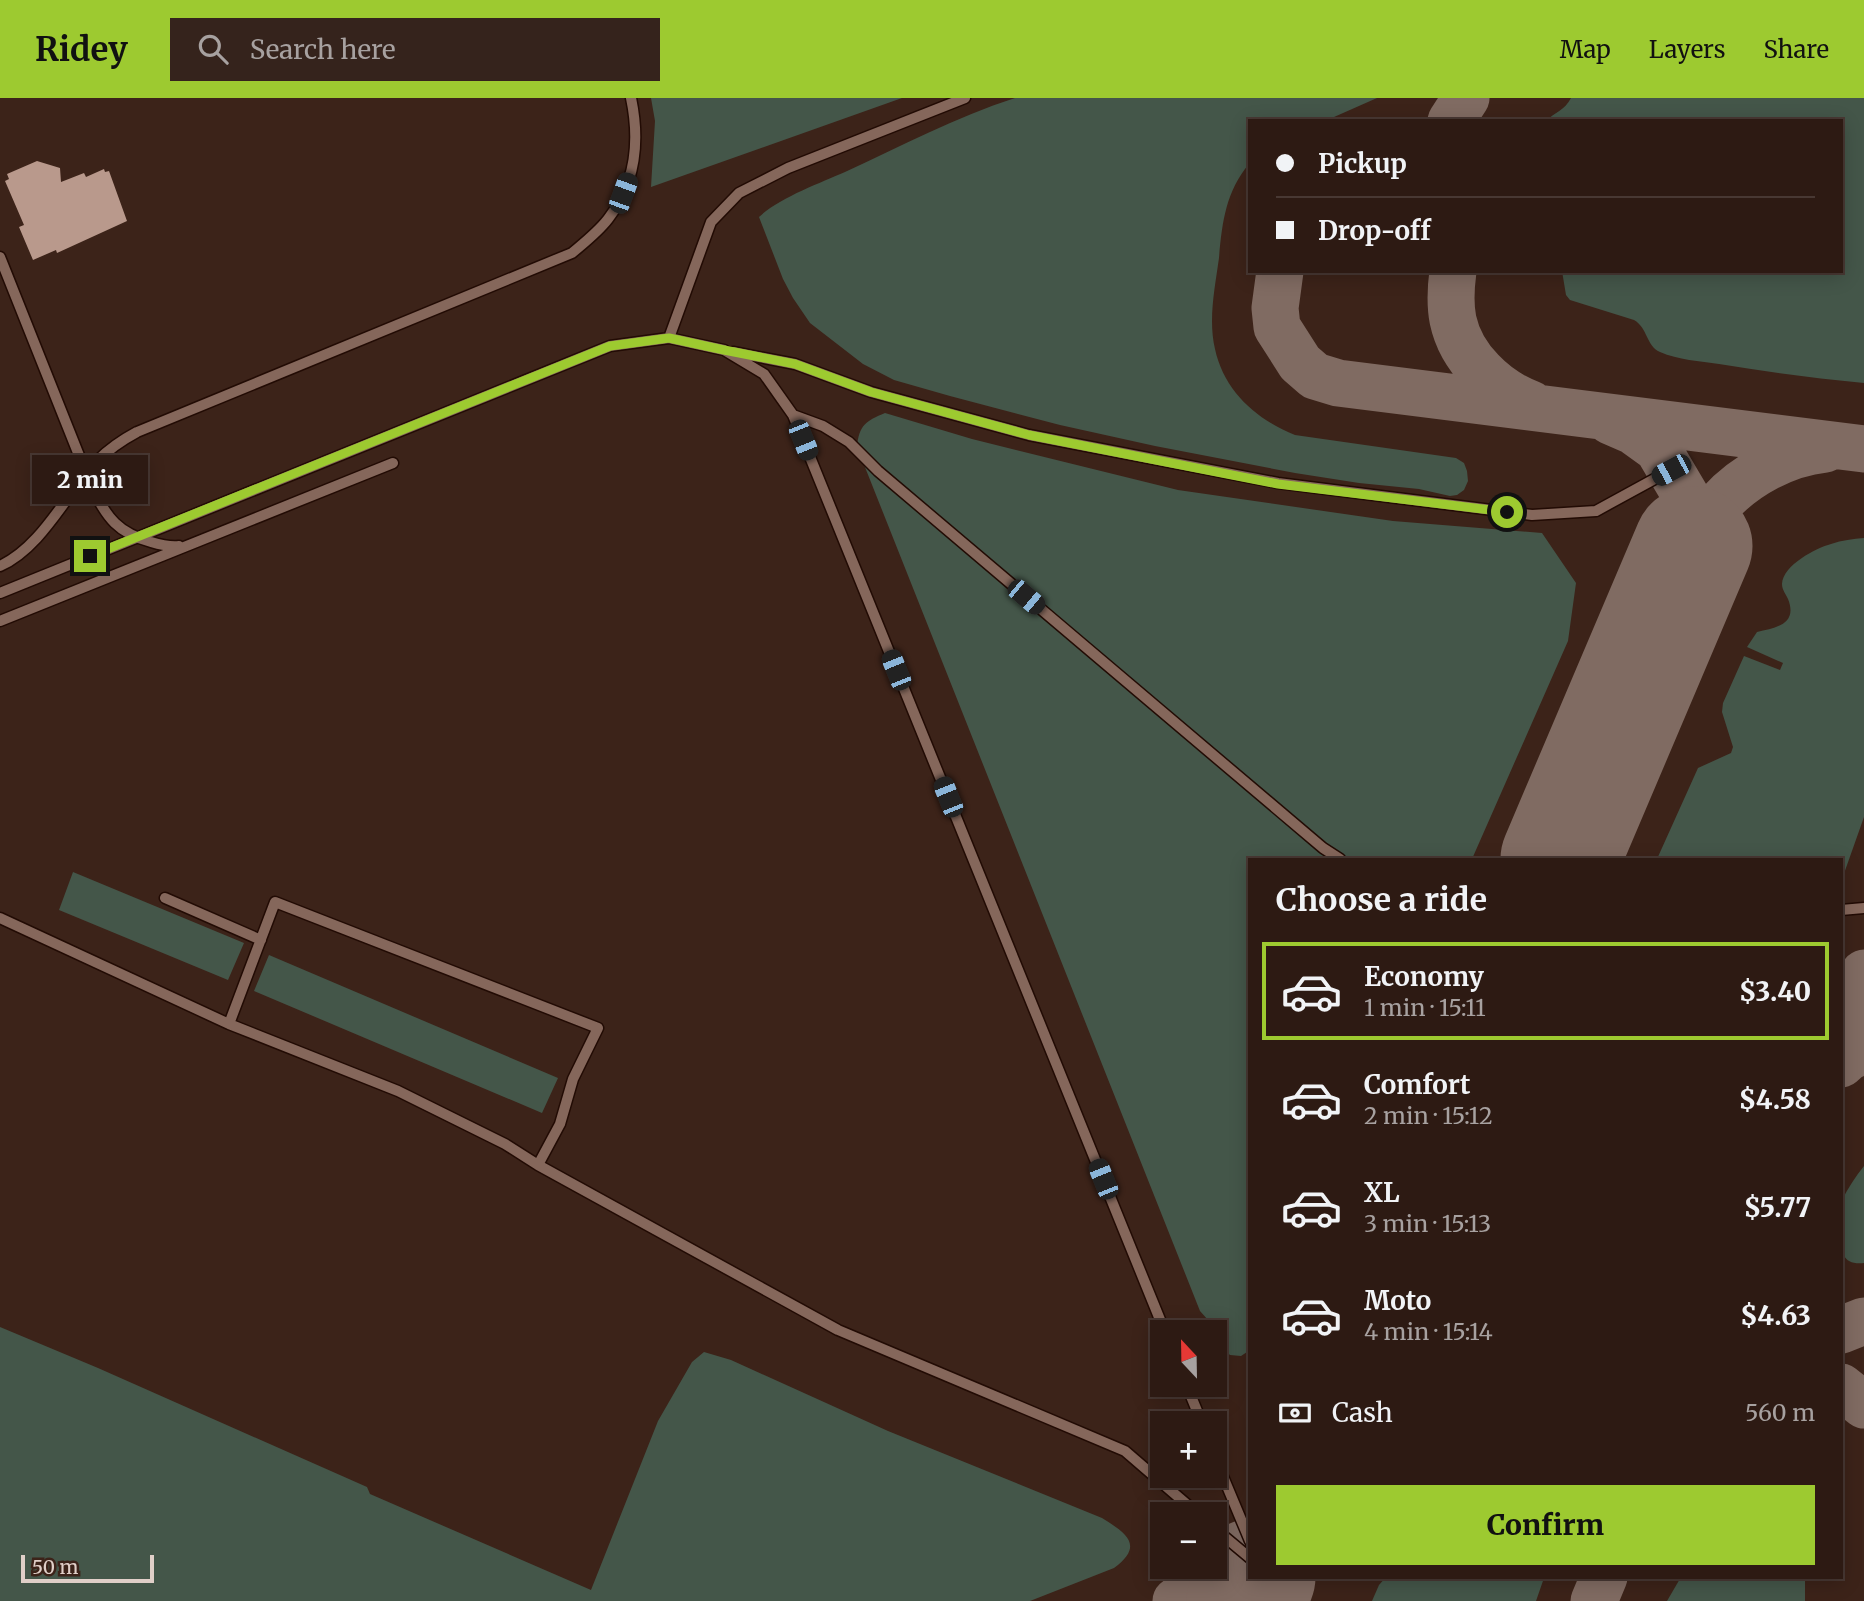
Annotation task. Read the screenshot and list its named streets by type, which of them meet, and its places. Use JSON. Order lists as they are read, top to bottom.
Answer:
{
  "scale_bar": "50 m",
  "north": "top",
  "page": {
    "header": "Ridey",
    "search": "Search here",
    "nav": ["Map", "Layers", "Share"],
    "banner": ["Pickup", "Drop-off"],
    "bubble": "2 min",
    "heading": "Choose a ride",
    "list": [
      {
        "name": "Economy",
        "note": "1 min · 15:11",
        "value": "$3.40"
      },
      {
        "name": "Comfort",
        "note": "2 min · 15:12",
        "value": "$4.58"
      },
      {
        "name": "XL",
        "note": "3 min · 15:13",
        "value": "$5.77"
      },
      {
        "name": "Moto",
        "note": "4 min · 15:14",
        "value": "$4.63"
      }
    ],
    "map_buttons": ["+", "−"],
    "pay": ["Cash", "560 m"],
    "buttons": "Confirm",
    "scale": "50 m"
  }
}
